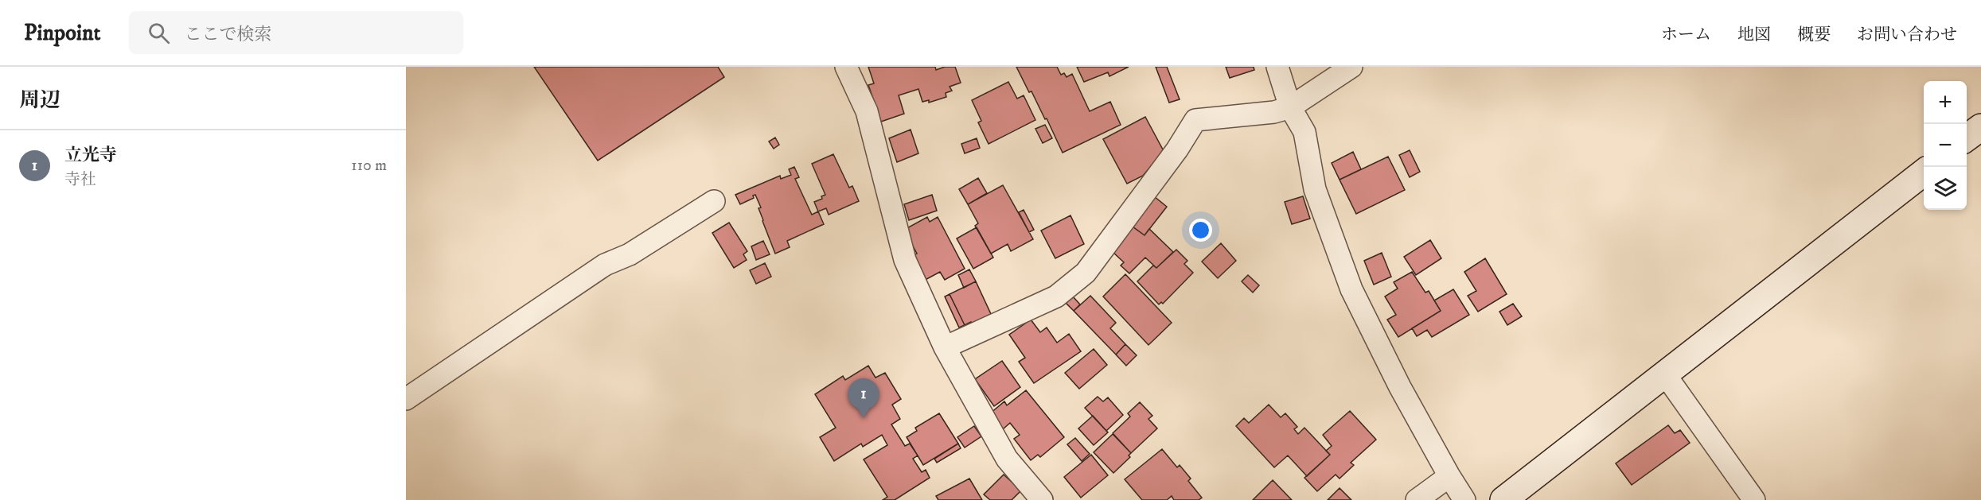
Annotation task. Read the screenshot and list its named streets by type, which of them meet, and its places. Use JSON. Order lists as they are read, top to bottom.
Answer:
{
  "page": {
    "header": "Pinpoint",
    "search": "ここで検索",
    "nav": [
      "ホーム",
      "地図",
      "概要",
      "お問い合わせ"
    ],
    "heading": "周辺",
    "map_buttons": ["+", "−"],
    "list": [
      {
        "mark": "1",
        "name": "立光寺",
        "note": "寺社",
        "value": "110 m"
      }
    ],
    "pins": "1"
  }
}
